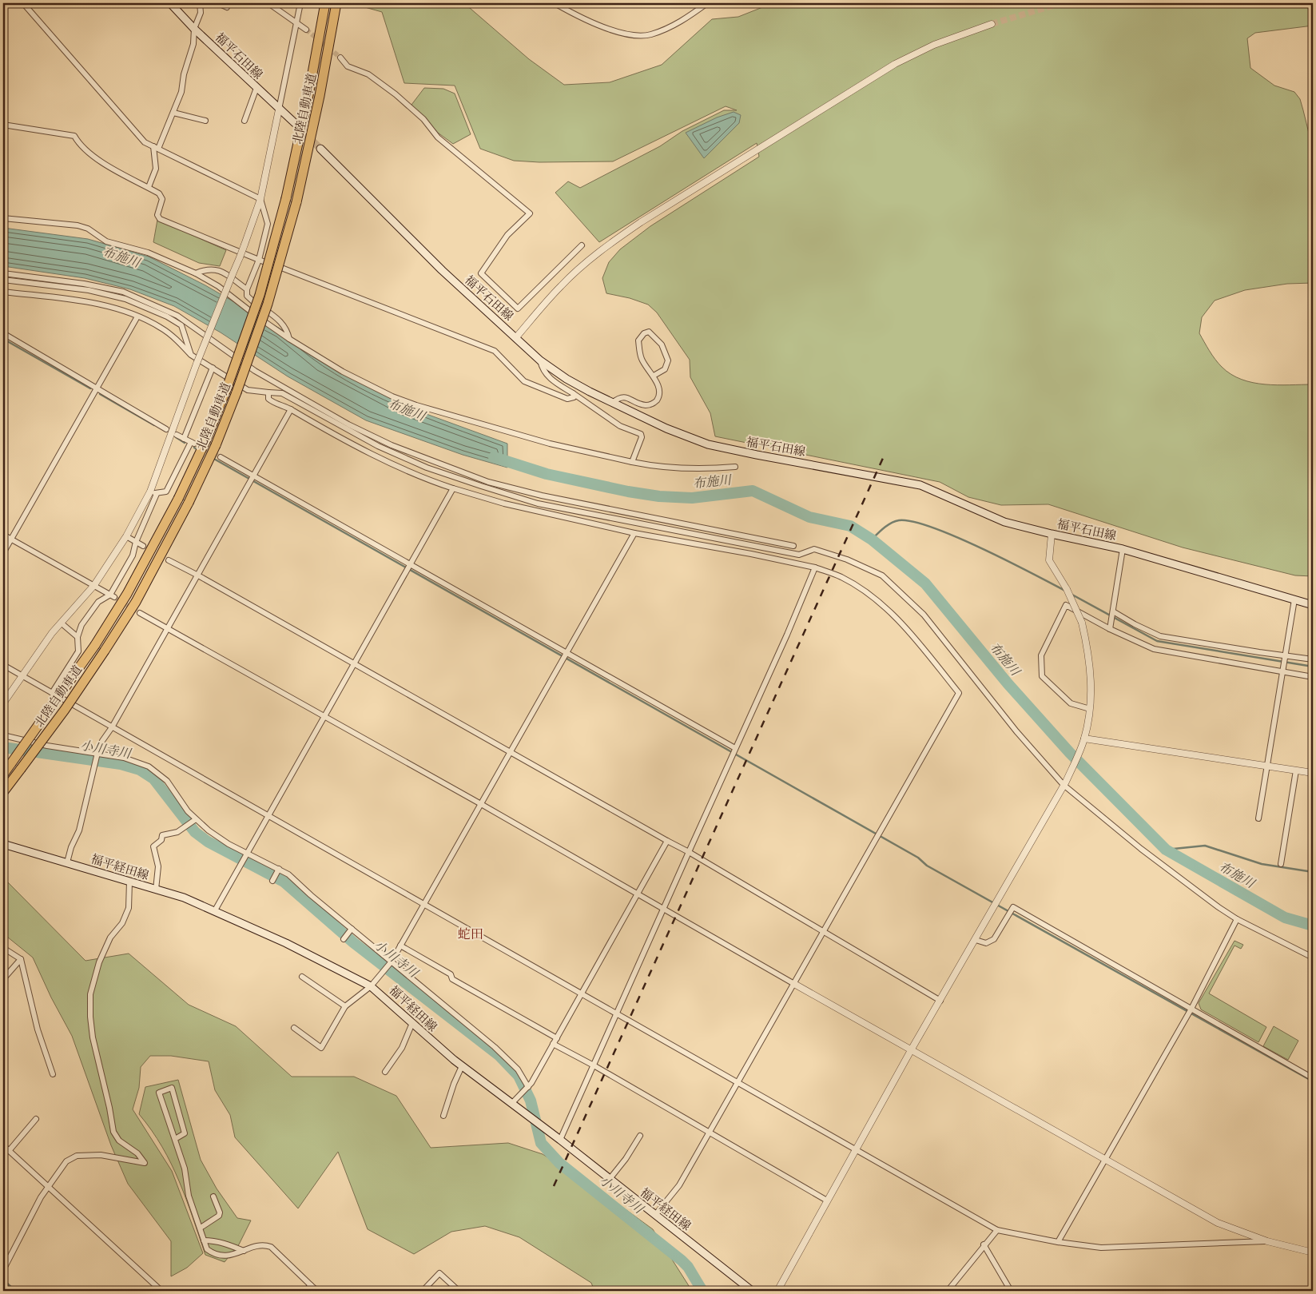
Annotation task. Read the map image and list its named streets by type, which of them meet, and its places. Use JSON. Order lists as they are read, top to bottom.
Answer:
{
  "streets": {
    "highway": ["北陸自動車道"],
    "main road": ["福平石田線", "福平経田線"]
  },
  "districts": ["蛇田"],
  "water": ["布施川", "小川寺川"]
}
